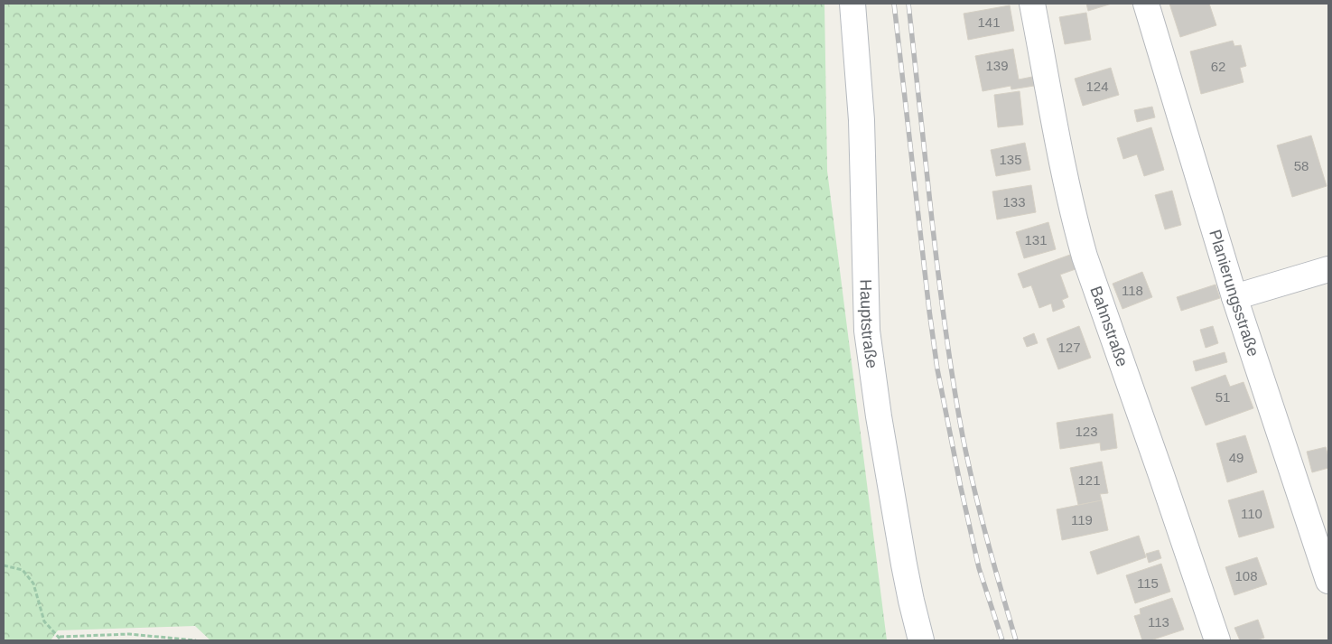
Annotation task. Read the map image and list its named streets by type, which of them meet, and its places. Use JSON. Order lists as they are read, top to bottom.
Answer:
{
  "streets": {
    "street": ["Planierungsstraße", "Hauptstraße", "Bahnstraße"]
  },
  "house_numbers": [
    "141",
    "139",
    "62",
    "124",
    "135",
    "58",
    "133",
    "131",
    "118",
    "127",
    "51",
    "123",
    "49",
    "121",
    "110",
    "119",
    "108",
    "115",
    "113"
  ]
}
